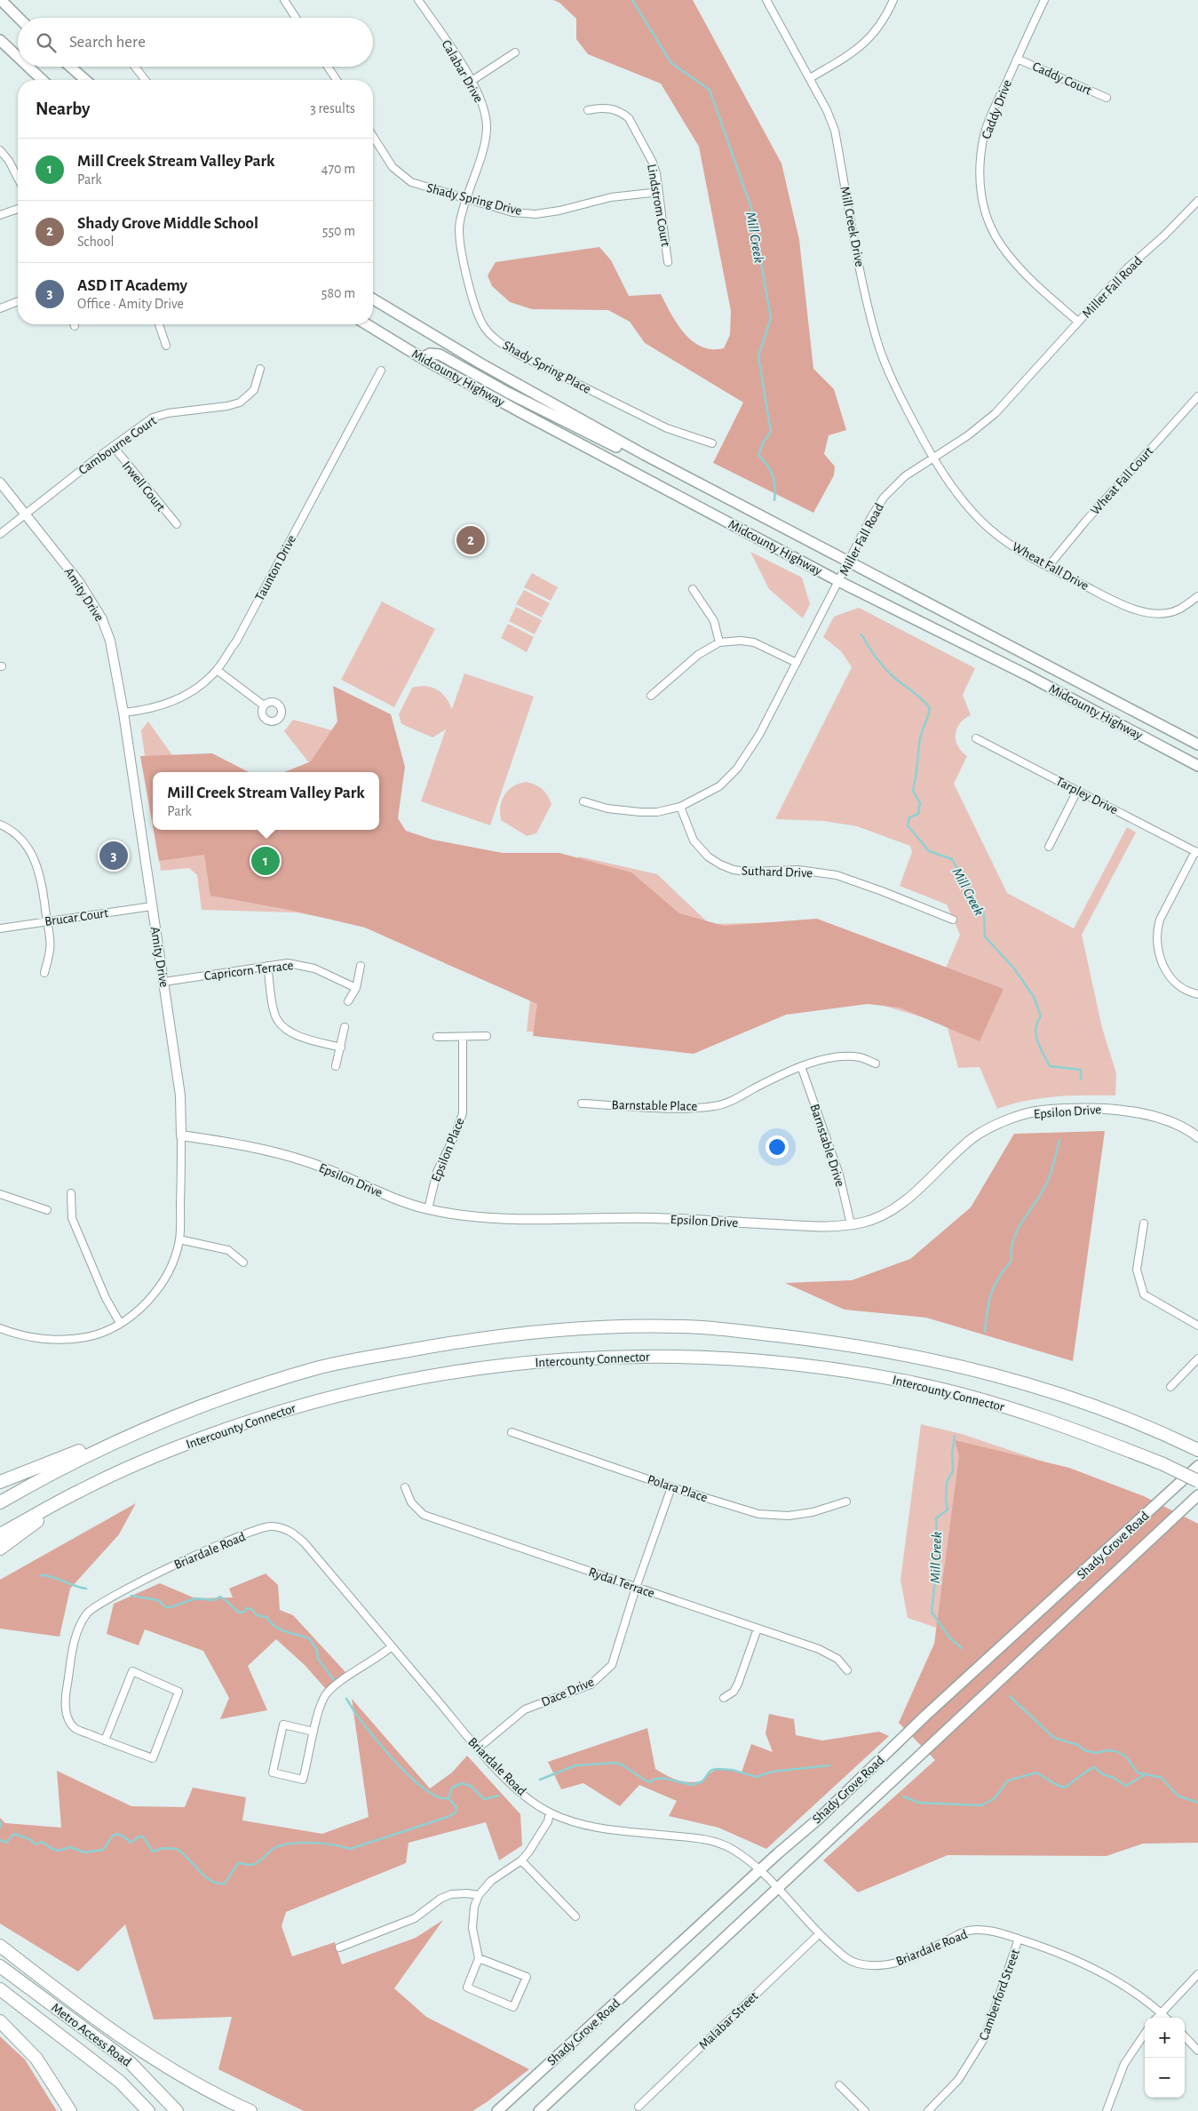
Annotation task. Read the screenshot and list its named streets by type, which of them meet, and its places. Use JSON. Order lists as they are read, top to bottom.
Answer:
{
  "streets": {
    "highway": ["Intercounty Connector", "Metro Access Road"],
    "main road": ["Midcounty Highway", "Shady Grove Road"],
    "street": [
      "Calabar Drive",
      "Caddy Court",
      "Caddy Drive",
      "Shady Spring Drive",
      "Lindstrom Court",
      "Mill Creek Drive",
      "Miller Fall Road",
      "Shady Spring Place",
      "Cambourne Court",
      "Wheat Fall Court",
      "Irwell Court",
      "Wheat Fall Drive",
      "Taunton Drive",
      "Amity Drive",
      "Tarpley Drive",
      "Suthard Drive",
      "Brucar Court",
      "Capricorn Terrace",
      "Barnstable Place",
      "Epsilon Drive",
      "Barnstable Drive",
      "Epsilon Place",
      "Polara Place",
      "Briardale Road",
      "Rydal Terrace",
      "Dace Drive",
      "Camberford Street",
      "Malabar Street"
    ]
  },
  "crossings": [
    ["Calabar Drive", "Shady Spring Drive"],
    ["Calabar Drive", "Shady Spring Place"],
    ["Caddy Court", "Caddy Drive"],
    ["Caddy Drive", "Miller Fall Road"],
    ["Shady Spring Drive", "Lindstrom Court"],
    ["Shady Spring Drive", "Shady Spring Place"],
    ["Mill Creek Drive", "Miller Fall Road"],
    ["Mill Creek Drive", "Wheat Fall Drive"],
    ["Miller Fall Road", "Midcounty Highway"],
    ["Miller Fall Road", "Wheat Fall Drive"],
    ["Miller Fall Road", "Suthard Drive"],
    ["Cambourne Court", "Irwell Court"],
    ["Cambourne Court", "Amity Drive"],
    ["Wheat Fall Court", "Wheat Fall Drive"],
    ["Taunton Drive", "Amity Drive"],
    ["Amity Drive", "Brucar Court"],
    ["Amity Drive", "Capricorn Terrace"],
    ["Amity Drive", "Epsilon Drive"],
    ["Barnstable Place", "Barnstable Drive"],
    ["Epsilon Drive", "Barnstable Drive"],
    ["Epsilon Drive", "Epsilon Place"],
    ["Polara Place", "Dace Drive"],
    ["Shady Grove Road", "Briardale Road"],
    ["Briardale Road", "Dace Drive"],
    ["Briardale Road", "Camberford Street"],
    ["Briardale Road", "Malabar Street"],
    ["Rydal Terrace", "Dace Drive"]
  ],
  "water": ["Mill Creek"],
  "page": {
    "search": "Search here",
    "heading": ["Nearby", "3 results"],
    "list": [
      {
        "mark": "1",
        "name": "Mill Creek Stream Valley Park",
        "note": "Park",
        "value": "470 m"
      },
      {
        "mark": "2",
        "name": "Shady Grove Middle School",
        "note": "School",
        "value": "550 m"
      },
      {
        "mark": "3",
        "name": "ASD IT Academy",
        "note": "Office · Amity Drive",
        "value": "580 m"
      }
    ],
    "pins": ["2", "3", "1"],
    "popup": ["Mill Creek Stream Valley Park", "Park"],
    "map_buttons": ["+", "−"]
  }
}
